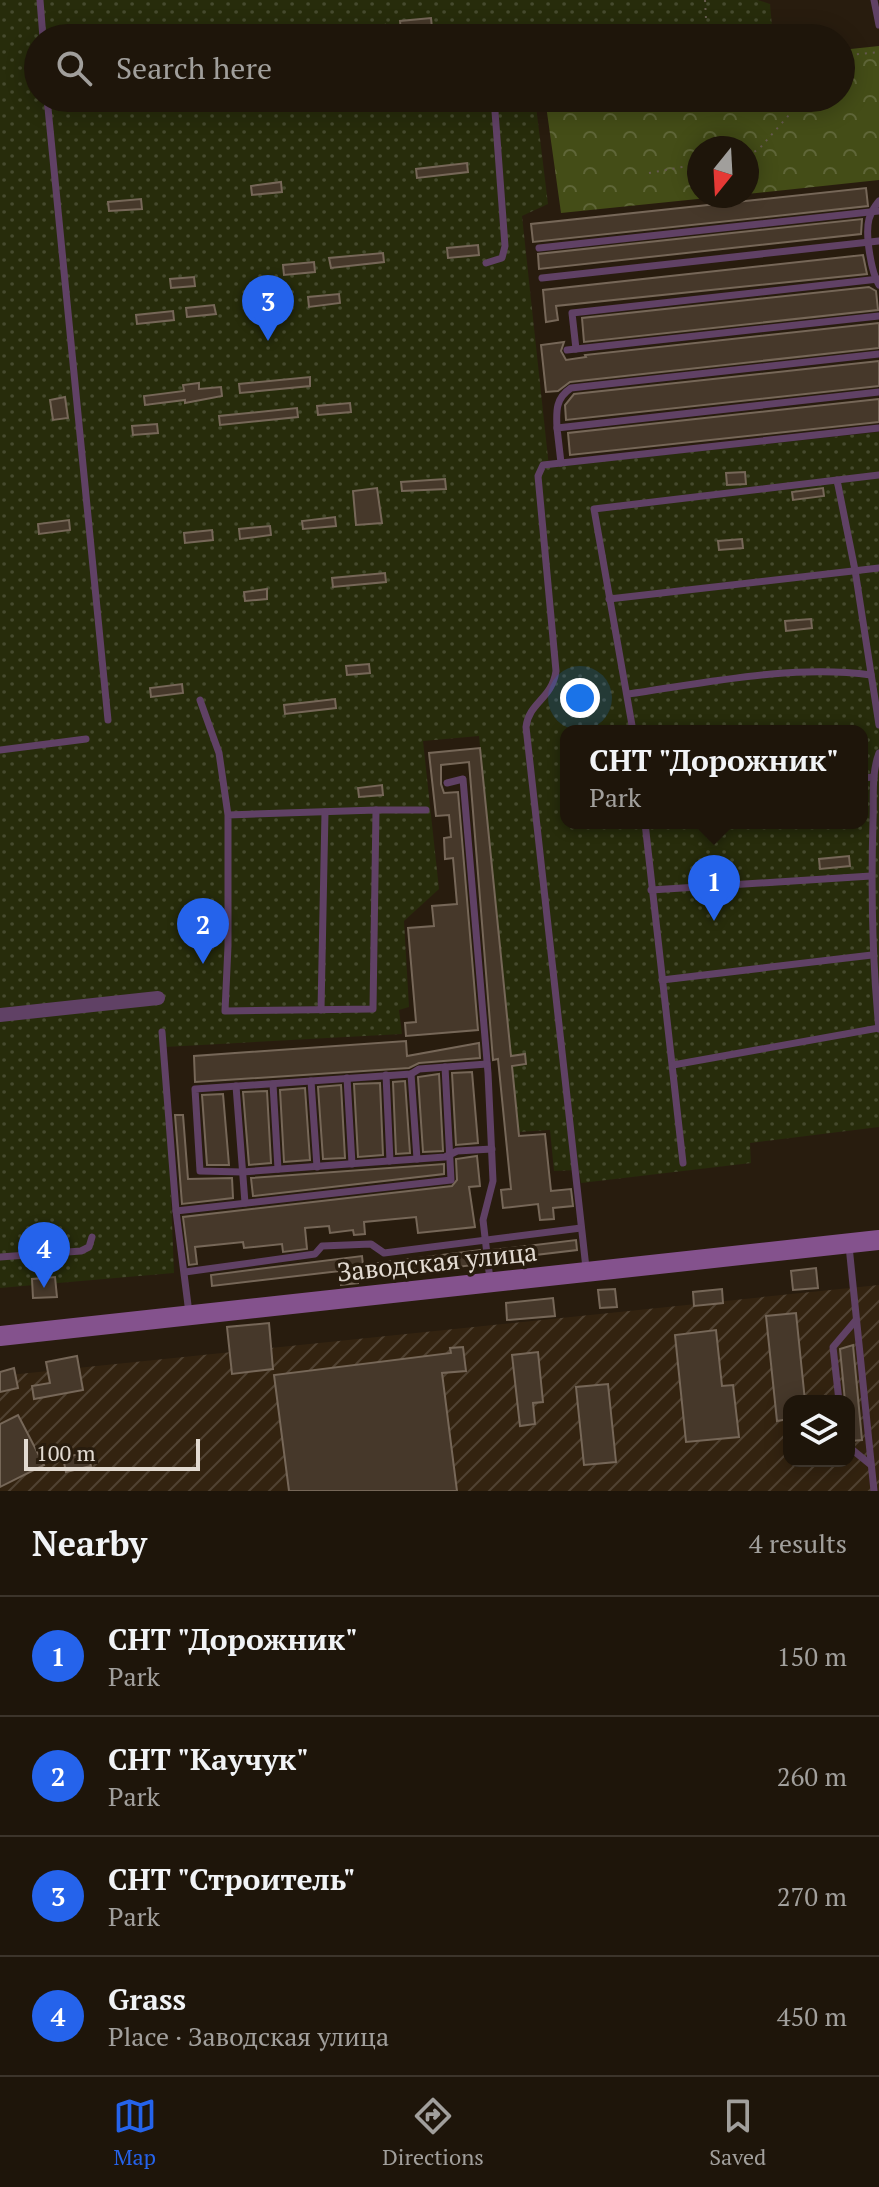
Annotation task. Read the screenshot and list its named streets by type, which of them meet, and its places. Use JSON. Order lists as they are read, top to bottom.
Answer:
{
  "streets": {
    "main road": ["Заводская улица"]
  },
  "scale_bar": "100 m",
  "north": "bottom",
  "page": {
    "search": "Search here",
    "pins": [
      "3",
      "1",
      "2",
      "4"
    ],
    "popup": ["СНТ \"Дорожник\"", "Park"],
    "scale": "100 m",
    "heading": ["Nearby", "4 results"],
    "list": [
      {
        "mark": "1",
        "name": "СНТ \"Дорожник\"",
        "note": "Park",
        "value": "150 m"
      },
      {
        "mark": "2",
        "name": "СНТ \"Каучук\"",
        "note": "Park",
        "value": "260 m"
      },
      {
        "mark": "3",
        "name": "СНТ \"Строитель\"",
        "note": "Park",
        "value": "270 m"
      },
      {
        "mark": "4",
        "name": "Grass",
        "note": "Place · Заводская улица",
        "value": "450 m"
      }
    ],
    "nav": ["Map", "Directions", "Saved"]
  }
}
